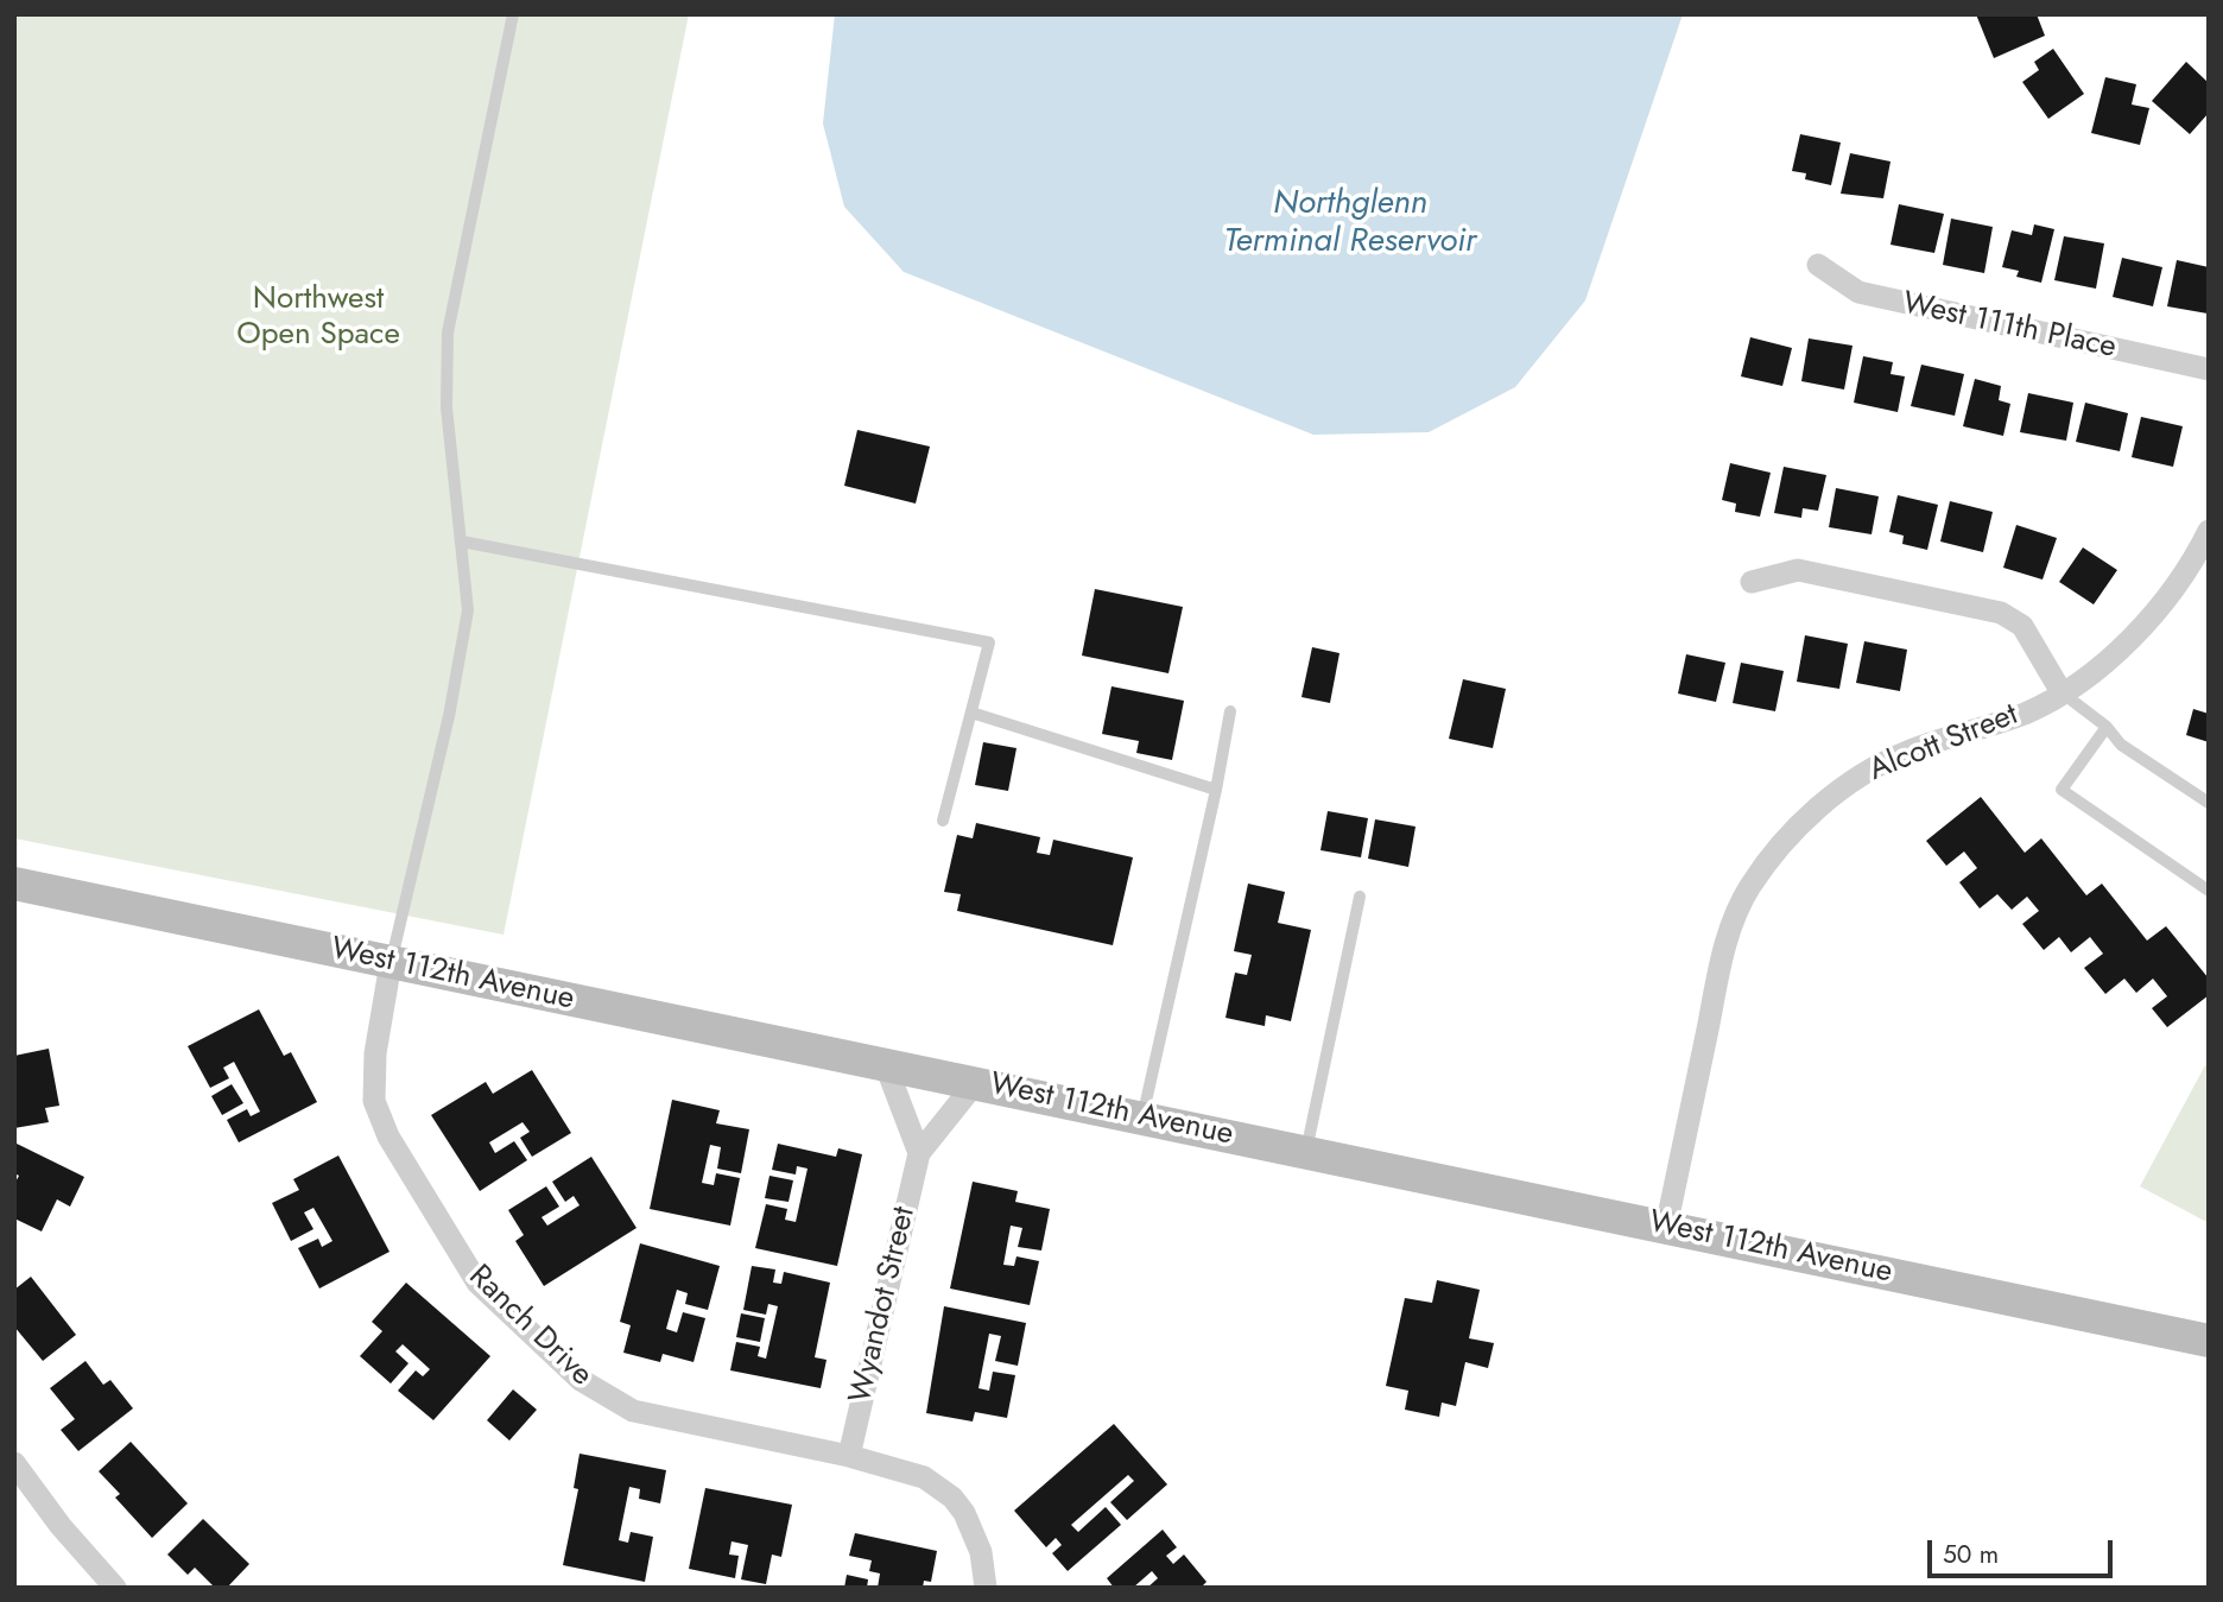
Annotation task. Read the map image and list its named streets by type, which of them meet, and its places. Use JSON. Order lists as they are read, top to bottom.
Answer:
{
  "streets": {
    "main road": ["West 112th Avenue"],
    "street": [
      "West 111th Place",
      "Alcott Street",
      "Wyandot Street",
      "Ranch Drive"
    ]
  },
  "crossings": [
    ["Alcott Street", "West 112th Avenue"],
    ["West 112th Avenue", "Wyandot Street"],
    ["West 112th Avenue", "Ranch Drive"],
    ["Wyandot Street", "Ranch Drive"]
  ],
  "water": ["Northglenn Terminal Reservoir"],
  "parks": ["Northwest Open Space"],
  "scale_bar": "50 m"
}
